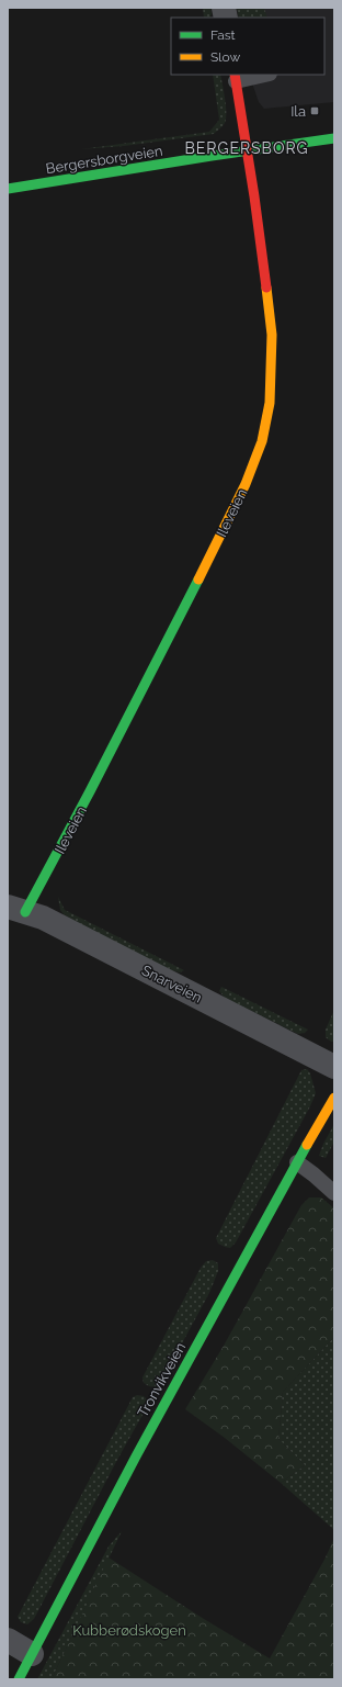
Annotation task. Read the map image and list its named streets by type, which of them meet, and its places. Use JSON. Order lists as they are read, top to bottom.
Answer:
{
  "streets": {
    "street": [
      "Bergersborgveien",
      "Ileveien",
      "Snarveien",
      "Tronvikveien"
    ]
  },
  "crossings": [
    ["Bergersborgveien", "Ileveien"],
    ["Ileveien", "Snarveien"]
  ],
  "districts": ["BERGERSBORG"],
  "parks": ["Kubberødskogen"],
  "places": {
    "transit": ["Ila"]
  },
  "legend": ["Fast", "Slow"]
}
